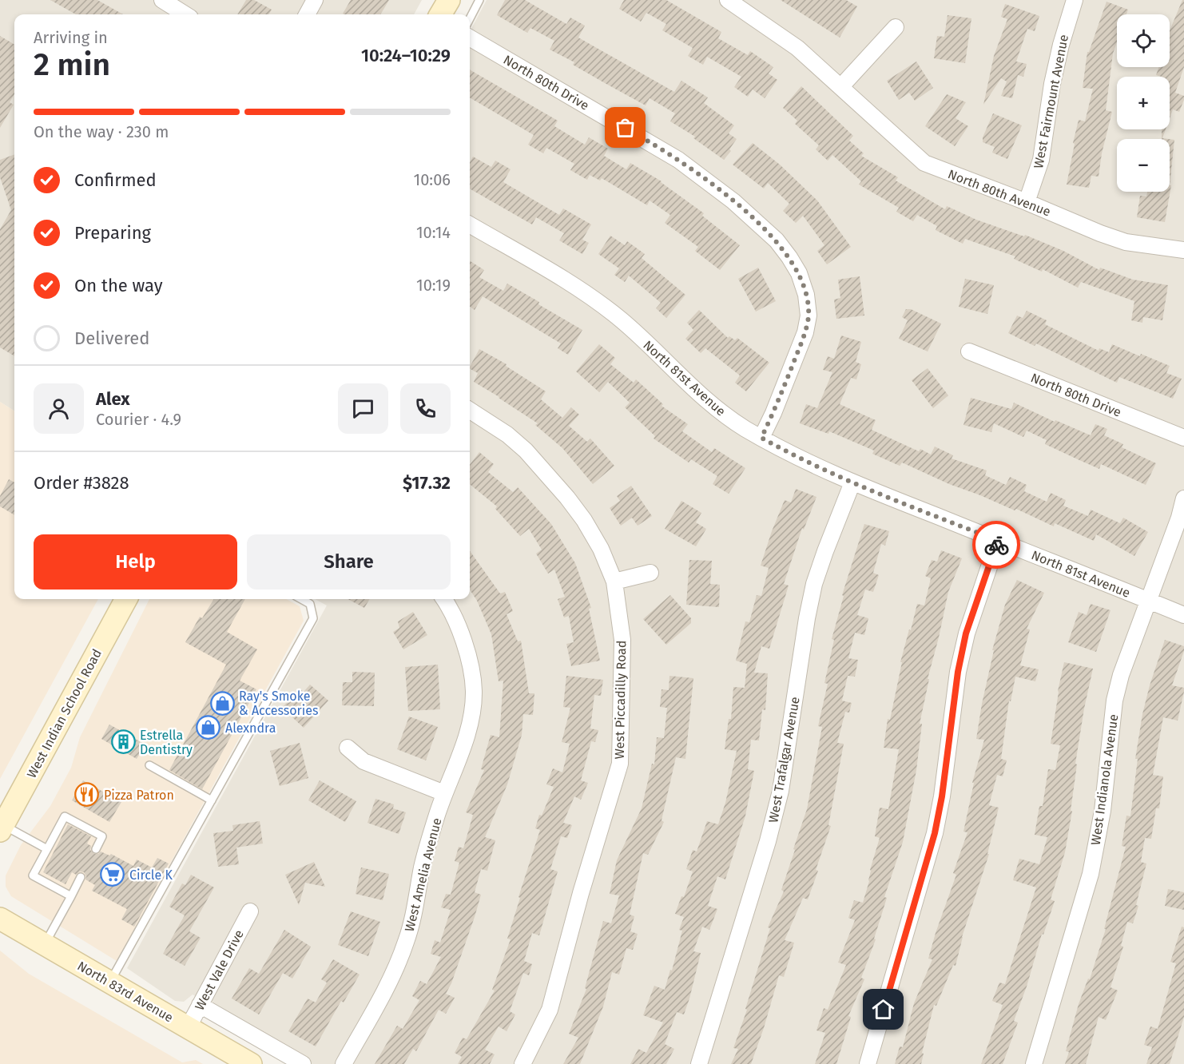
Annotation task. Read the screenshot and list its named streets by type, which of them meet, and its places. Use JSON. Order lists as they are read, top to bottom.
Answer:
{
  "streets": {
    "main road": ["West Indian School Road", "North 83rd Avenue"],
    "street": [
      "North 80th Drive",
      "West Fairmount Avenue",
      "North 80th Avenue",
      "North 81st Avenue",
      "West Piccadilly Road",
      "West Trafalgar Avenue",
      "West Indianola Avenue",
      "West Amelia Avenue",
      "West Vale Drive"
    ]
  },
  "crossings": [
    ["North 80th Drive", "North 81st Avenue"],
    ["West Fairmount Avenue", "North 80th Avenue"],
    ["North 81st Avenue", "West Trafalgar Avenue"],
    ["North 81st Avenue", "West Indianola Avenue"],
    ["West Vale Drive", "North 83rd Avenue"]
  ],
  "places": {
    "shop": ["Ray's Smoke & Accessories", "Alexndra"],
    "building": ["Estrella Dentistry"],
    "restaurant": ["Pizza Patron"],
    "supermarket": ["Circle K"]
  },
  "page": {
    "map_buttons": ["+", "−"],
    "heading": ["2 min", "Arriving in", "10:24–10:29"],
    "panel": [
      "Alex",
      "Courier · 4.9",
      "Order #3828",
      "$17.32"
    ],
    "bar": "On the way · 230 m",
    "list": [
      ["Confirmed", "10:06"],
      ["Preparing", "10:14"],
      ["On the way", "10:19"],
      "Delivered"
    ],
    "buttons": ["Help", "Share"]
  }
}
